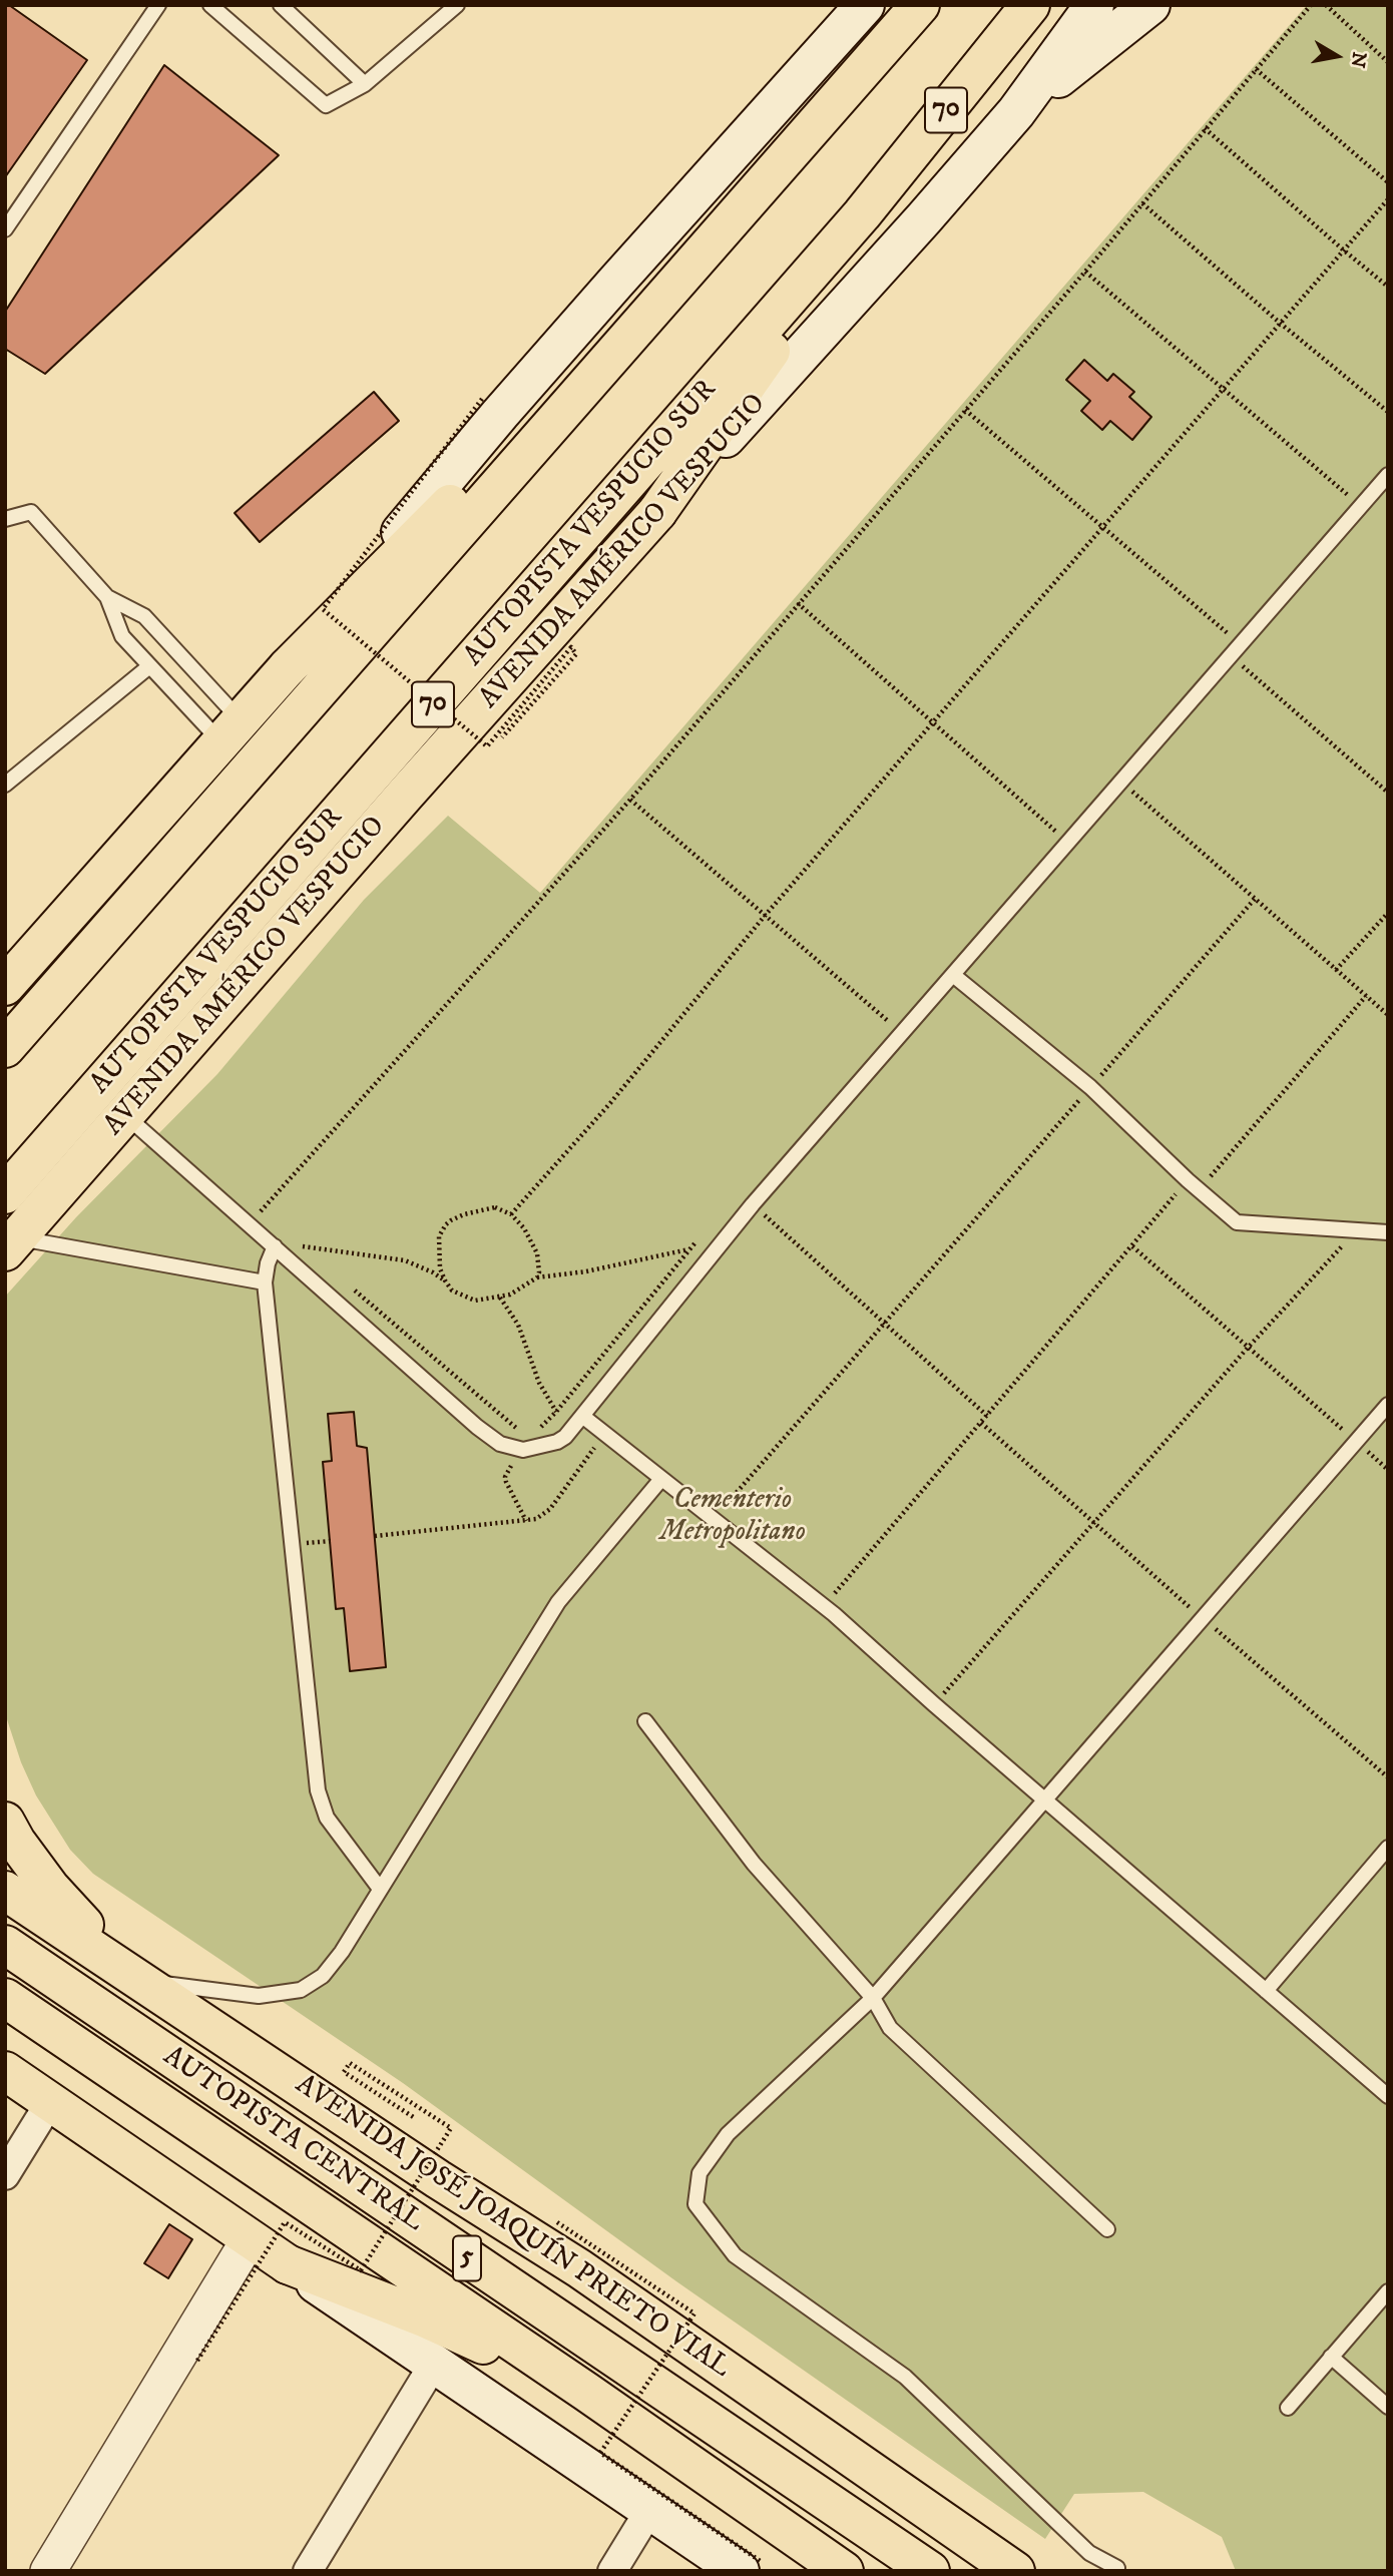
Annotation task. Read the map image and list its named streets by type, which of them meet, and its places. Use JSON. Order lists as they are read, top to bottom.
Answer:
{
  "streets": {
    "main road": [
      "70",
      "AUTOPISTA VESPUCIO SUR",
      "AVENIDA AMÉRICO VESPUCIO",
      "AUTOPISTA CENTRAL",
      "AVENIDA JOSÉ JOAQUÍN PRIETO VIAL",
      "5"
    ]
  },
  "parks": ["Cementerio Metropolitano"],
  "north": "right"
}
